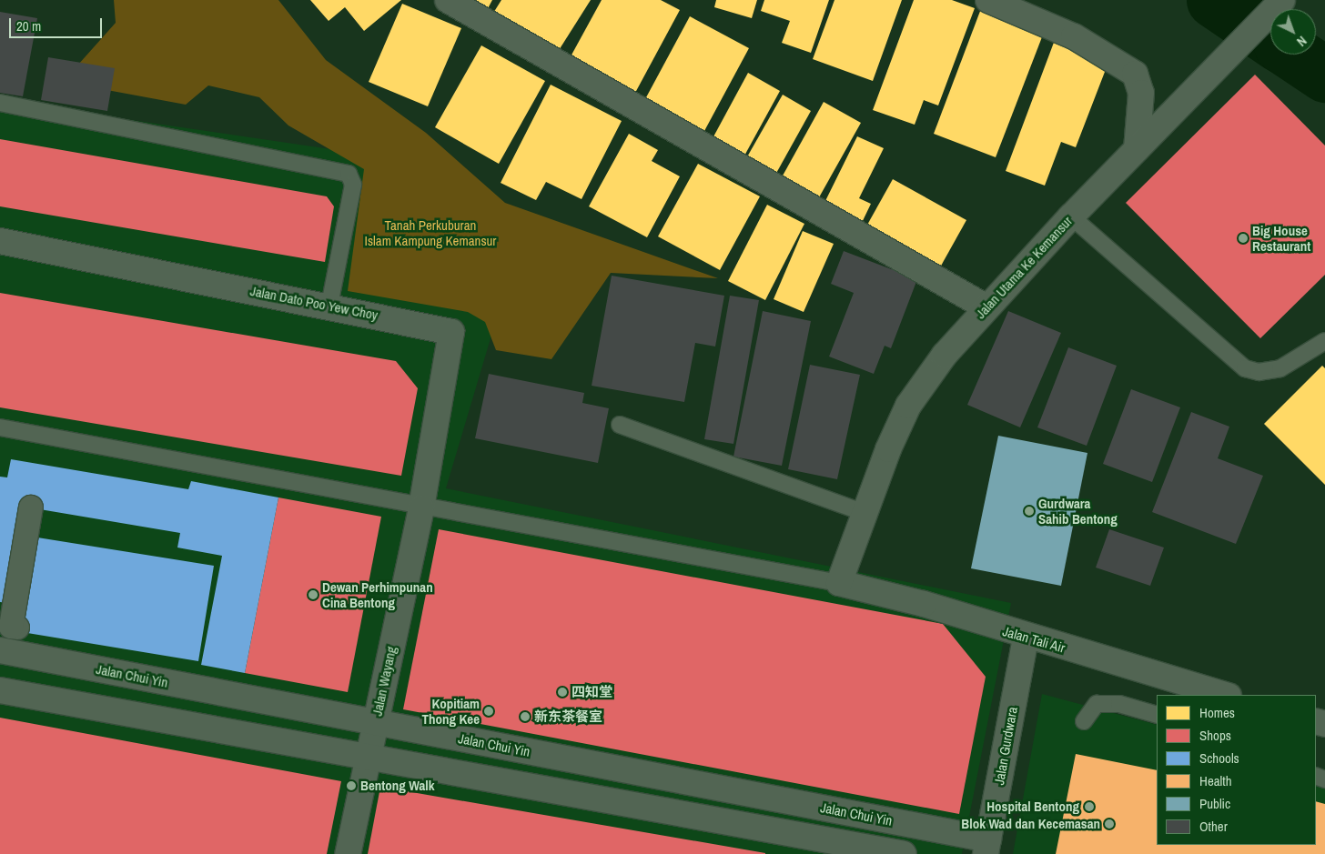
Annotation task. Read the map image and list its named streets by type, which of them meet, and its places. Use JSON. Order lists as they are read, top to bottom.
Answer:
{
  "streets": {
    "street": [
      "Jalan Utama Ke Kemansur",
      "Jalan Dato Poo Yew Choy",
      "Jalan Tali Air",
      "Jalan Chui Yin",
      "Jalan Wayang",
      "Jalan Gurdwara"
    ]
  },
  "crossings": [
    ["Jalan Utama Ke Kemansur", "Jalan Tali Air"],
    ["Jalan Dato Poo Yew Choy", "Jalan Wayang"],
    ["Jalan Tali Air", "Jalan Gurdwara"],
    ["Jalan Chui Yin", "Jalan Wayang"],
    ["Jalan Chui Yin", "Jalan Gurdwara"]
  ],
  "parks": ["Tanah Perkuburan Islam Kampung Kemansur"],
  "places": [
    "Big House Restaurant",
    "Gurdwara Sahib Bentong",
    "Dewan Perhimpunan Cina Bentong",
    "四知堂",
    "Kopitiam Thong Kee",
    "新东茶餐室",
    "Bentong Walk",
    "Hospital Bentong",
    "Blok Wad dan Kecemasan"
  ],
  "legend": [
    "Homes",
    "Shops",
    "Schools",
    "Health",
    "Public",
    "Other"
  ],
  "scale_bar": "20 m",
  "north": "bottom right"
}
